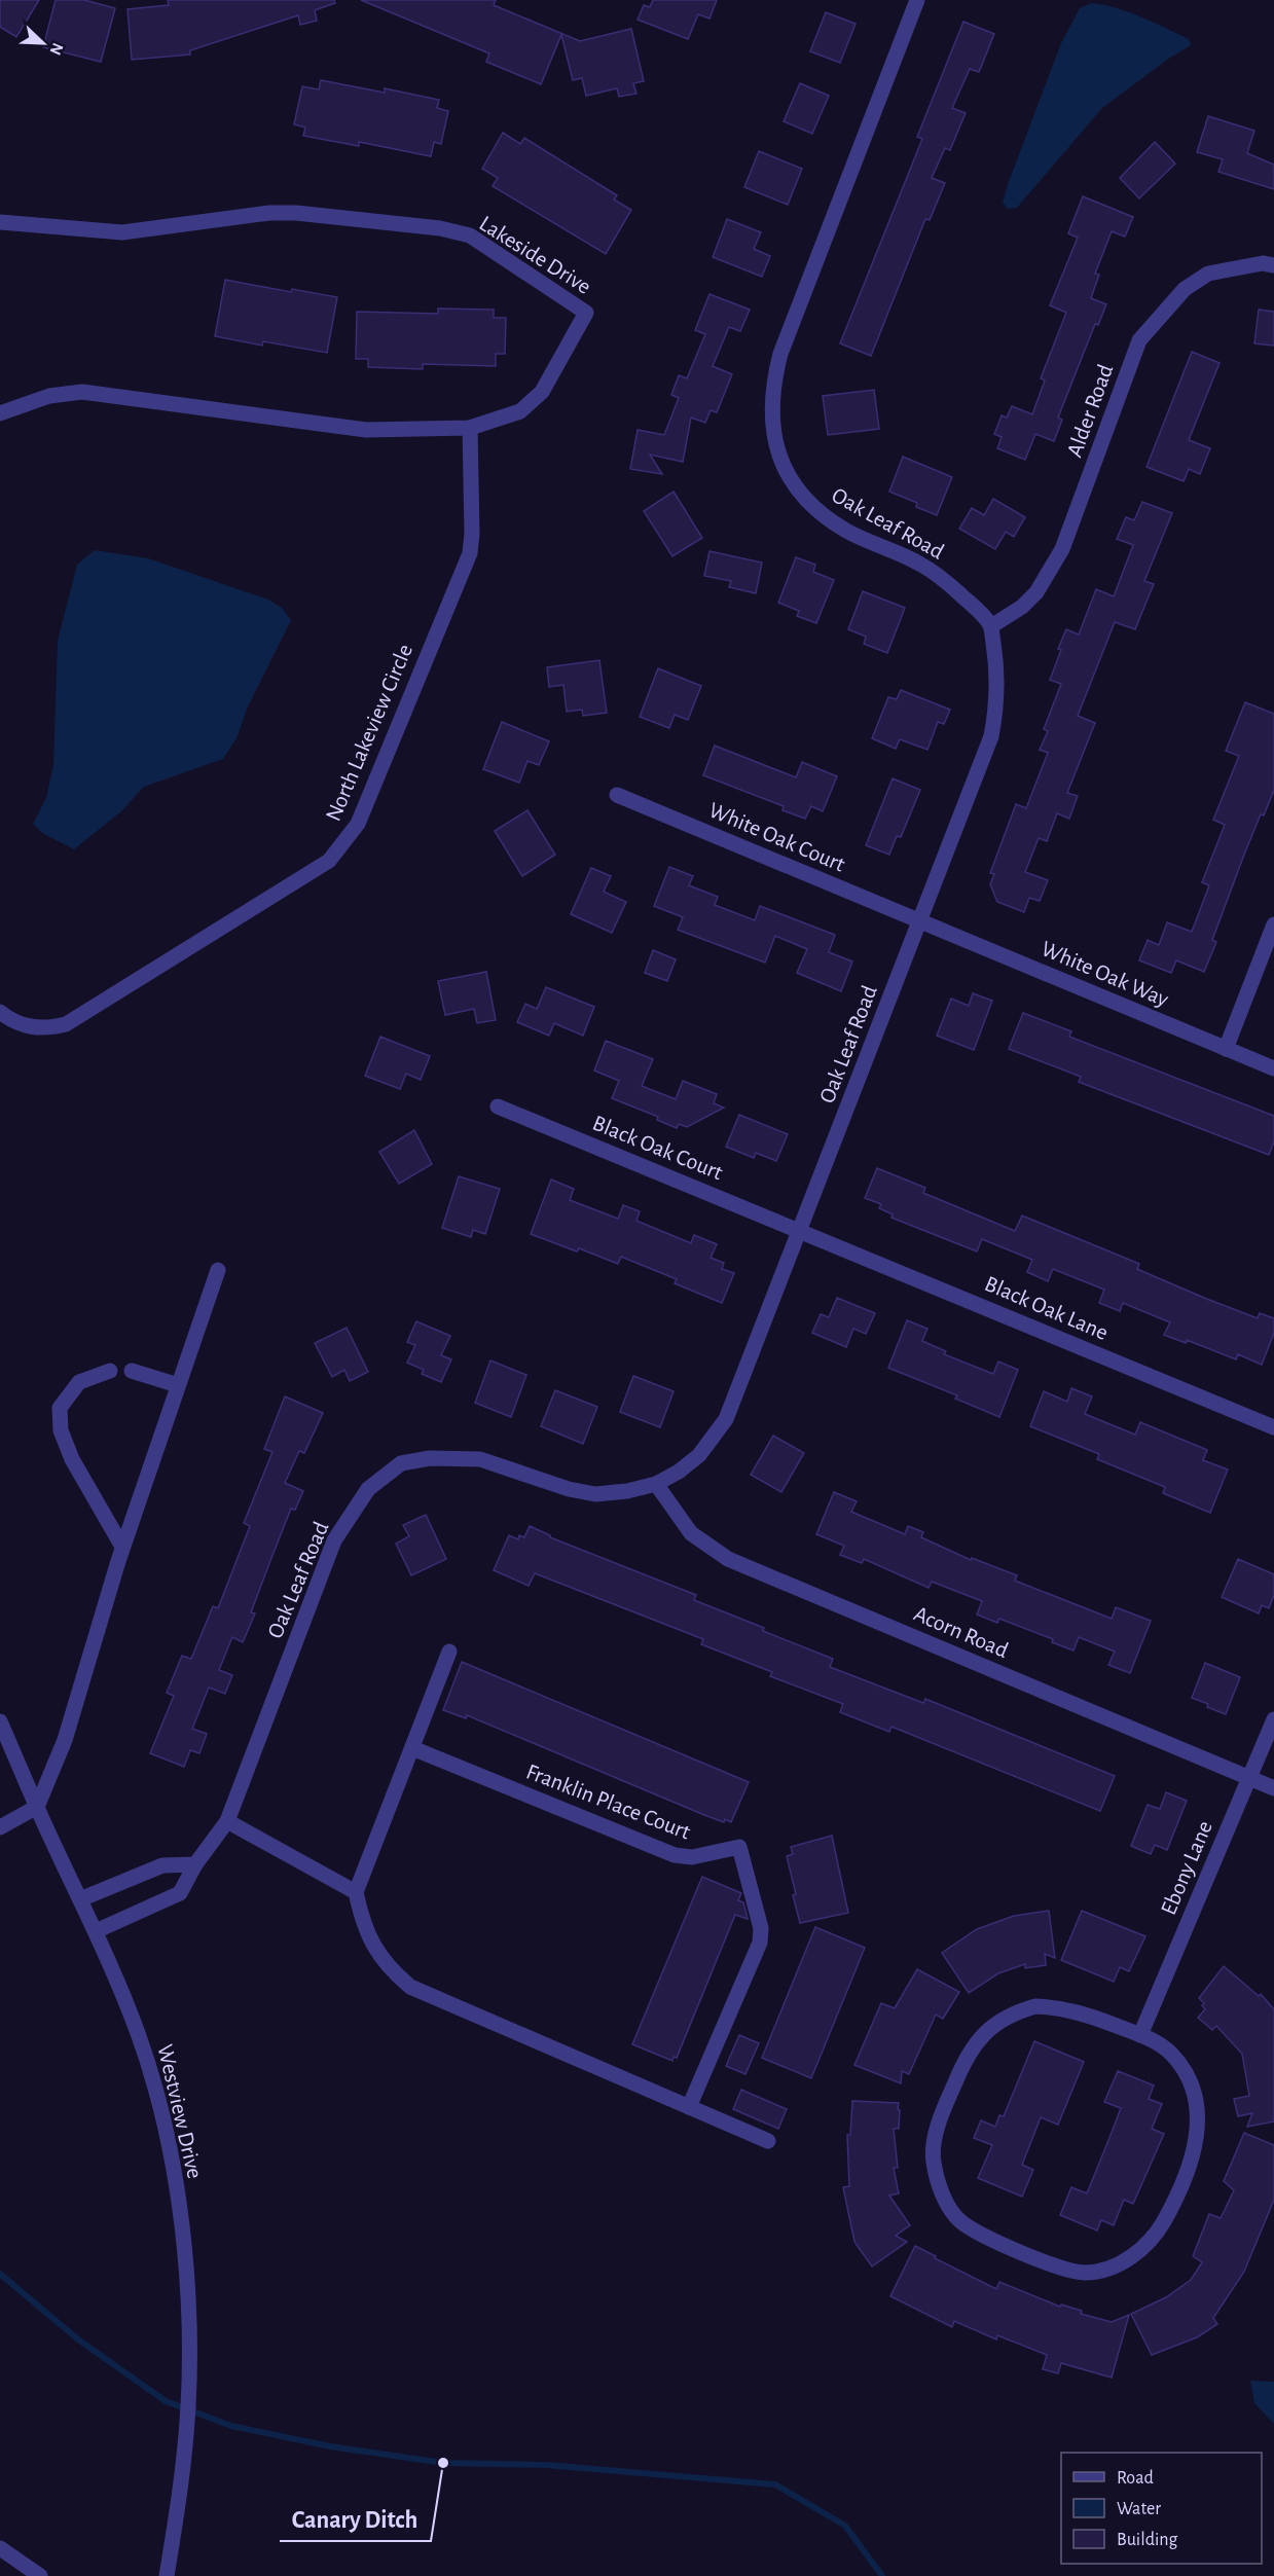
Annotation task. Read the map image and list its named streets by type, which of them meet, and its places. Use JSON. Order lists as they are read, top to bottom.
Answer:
{
  "streets": {
    "street": [
      "Lakeside Drive",
      "Alder Road",
      "Oak Leaf Road",
      "North Lakeview Circle",
      "White Oak Court",
      "White Oak Way",
      "Black Oak Court",
      "Black Oak Lane",
      "Acorn Road",
      "Franklin Place Court",
      "Ebony Lane",
      "Westview Drive"
    ]
  },
  "crossings": [
    ["Lakeside Drive", "North Lakeview Circle"],
    ["Alder Road", "Oak Leaf Road"],
    ["Oak Leaf Road", "White Oak Court"],
    ["Oak Leaf Road", "White Oak Way"],
    ["Oak Leaf Road", "Black Oak Court"],
    ["Oak Leaf Road", "Black Oak Lane"],
    ["Oak Leaf Road", "Acorn Road"],
    ["Oak Leaf Road", "Westview Drive"],
    ["White Oak Court", "White Oak Way"],
    ["Black Oak Court", "Black Oak Lane"],
    ["Acorn Road", "Ebony Lane"]
  ],
  "places": ["Canary Ditch"],
  "legend": ["Road", "Water", "Building"],
  "north": "bottom right"
}
